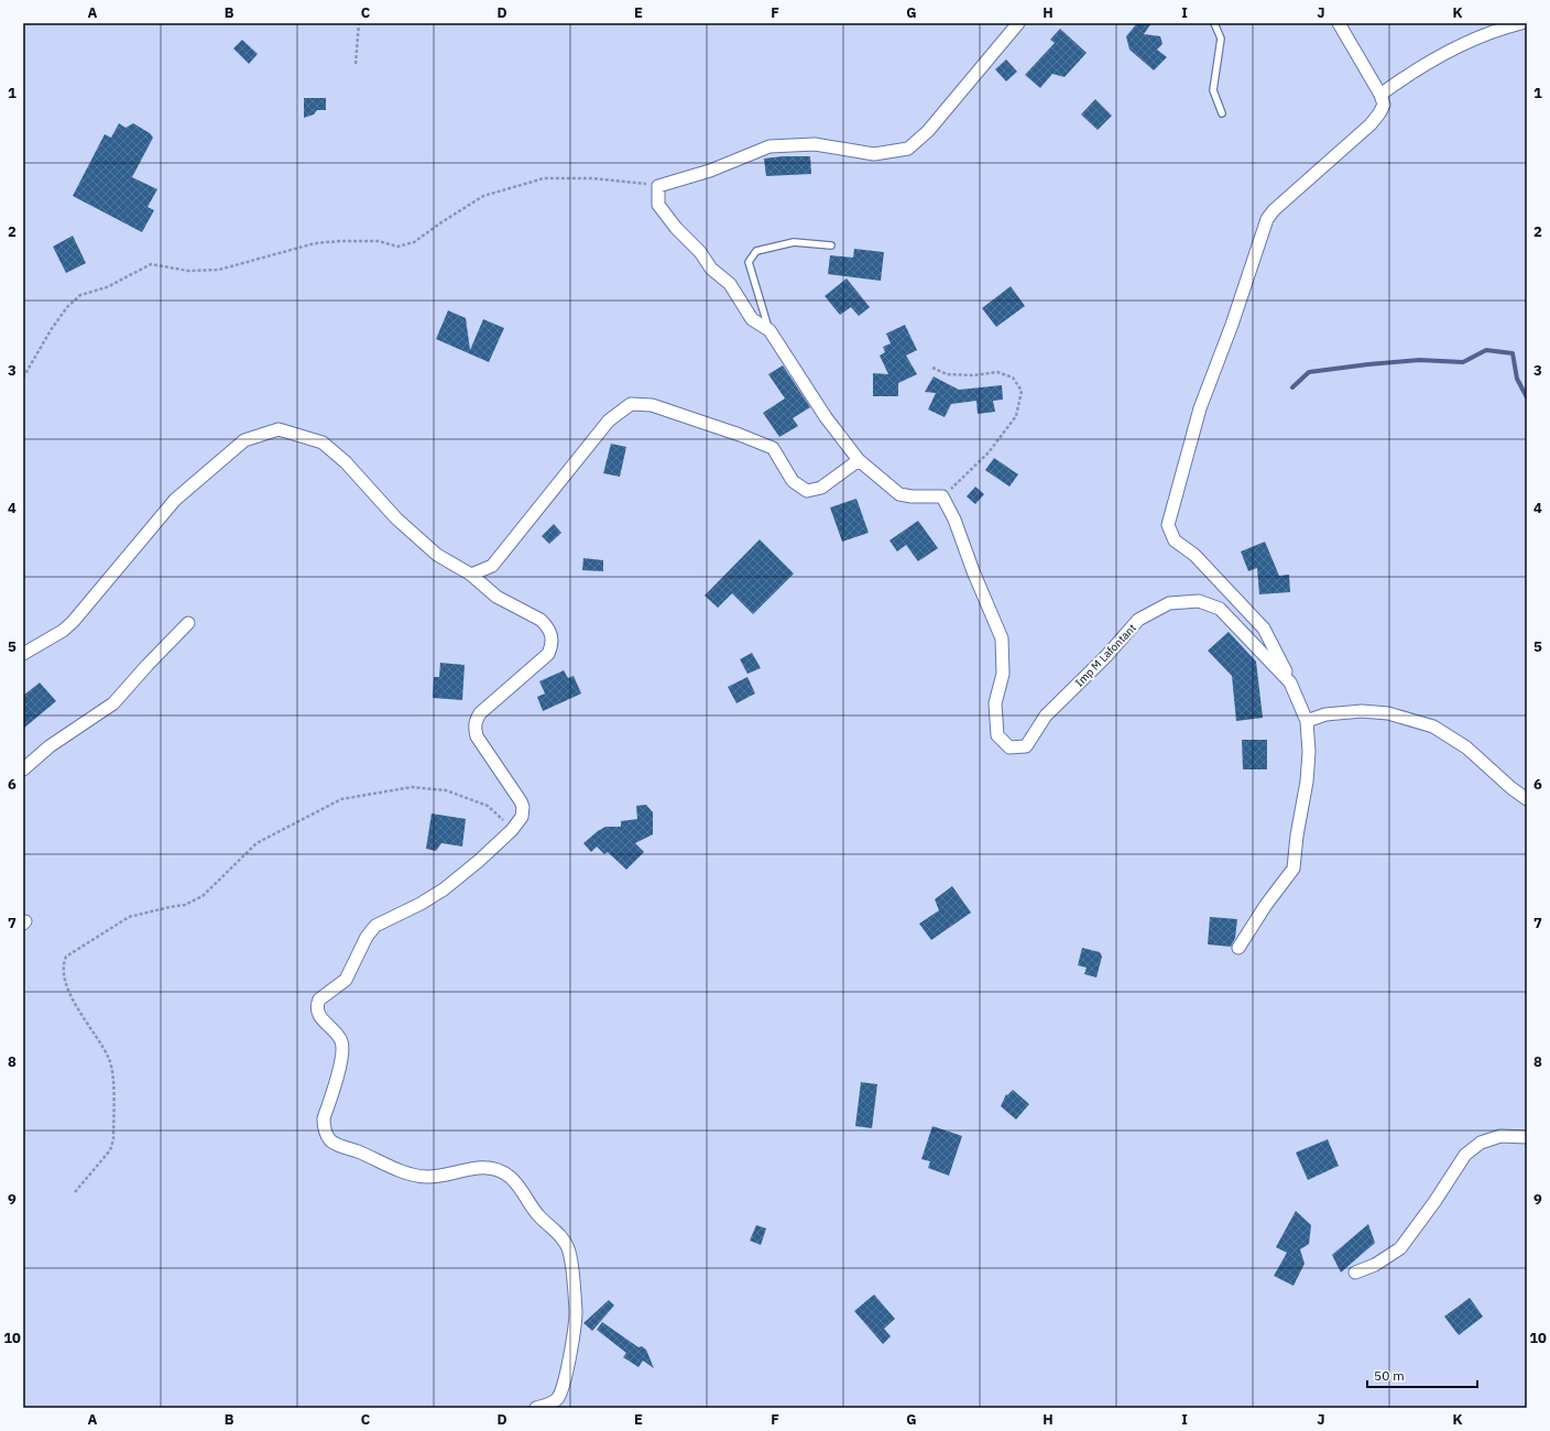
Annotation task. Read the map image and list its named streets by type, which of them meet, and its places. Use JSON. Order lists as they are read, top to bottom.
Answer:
{
  "streets": {
    "street": ["Imp M Lafontant"]
  },
  "scale_bar": "50 m",
  "grid": {
    "columns": [
      "A",
      "B",
      "C",
      "D",
      "E",
      "F",
      "G",
      "H",
      "I",
      "J",
      "K"
    ],
    "rows": [
      "1",
      "2",
      "3",
      "4",
      "5",
      "6",
      "7",
      "8",
      "9",
      "10"
    ]
  }
}
